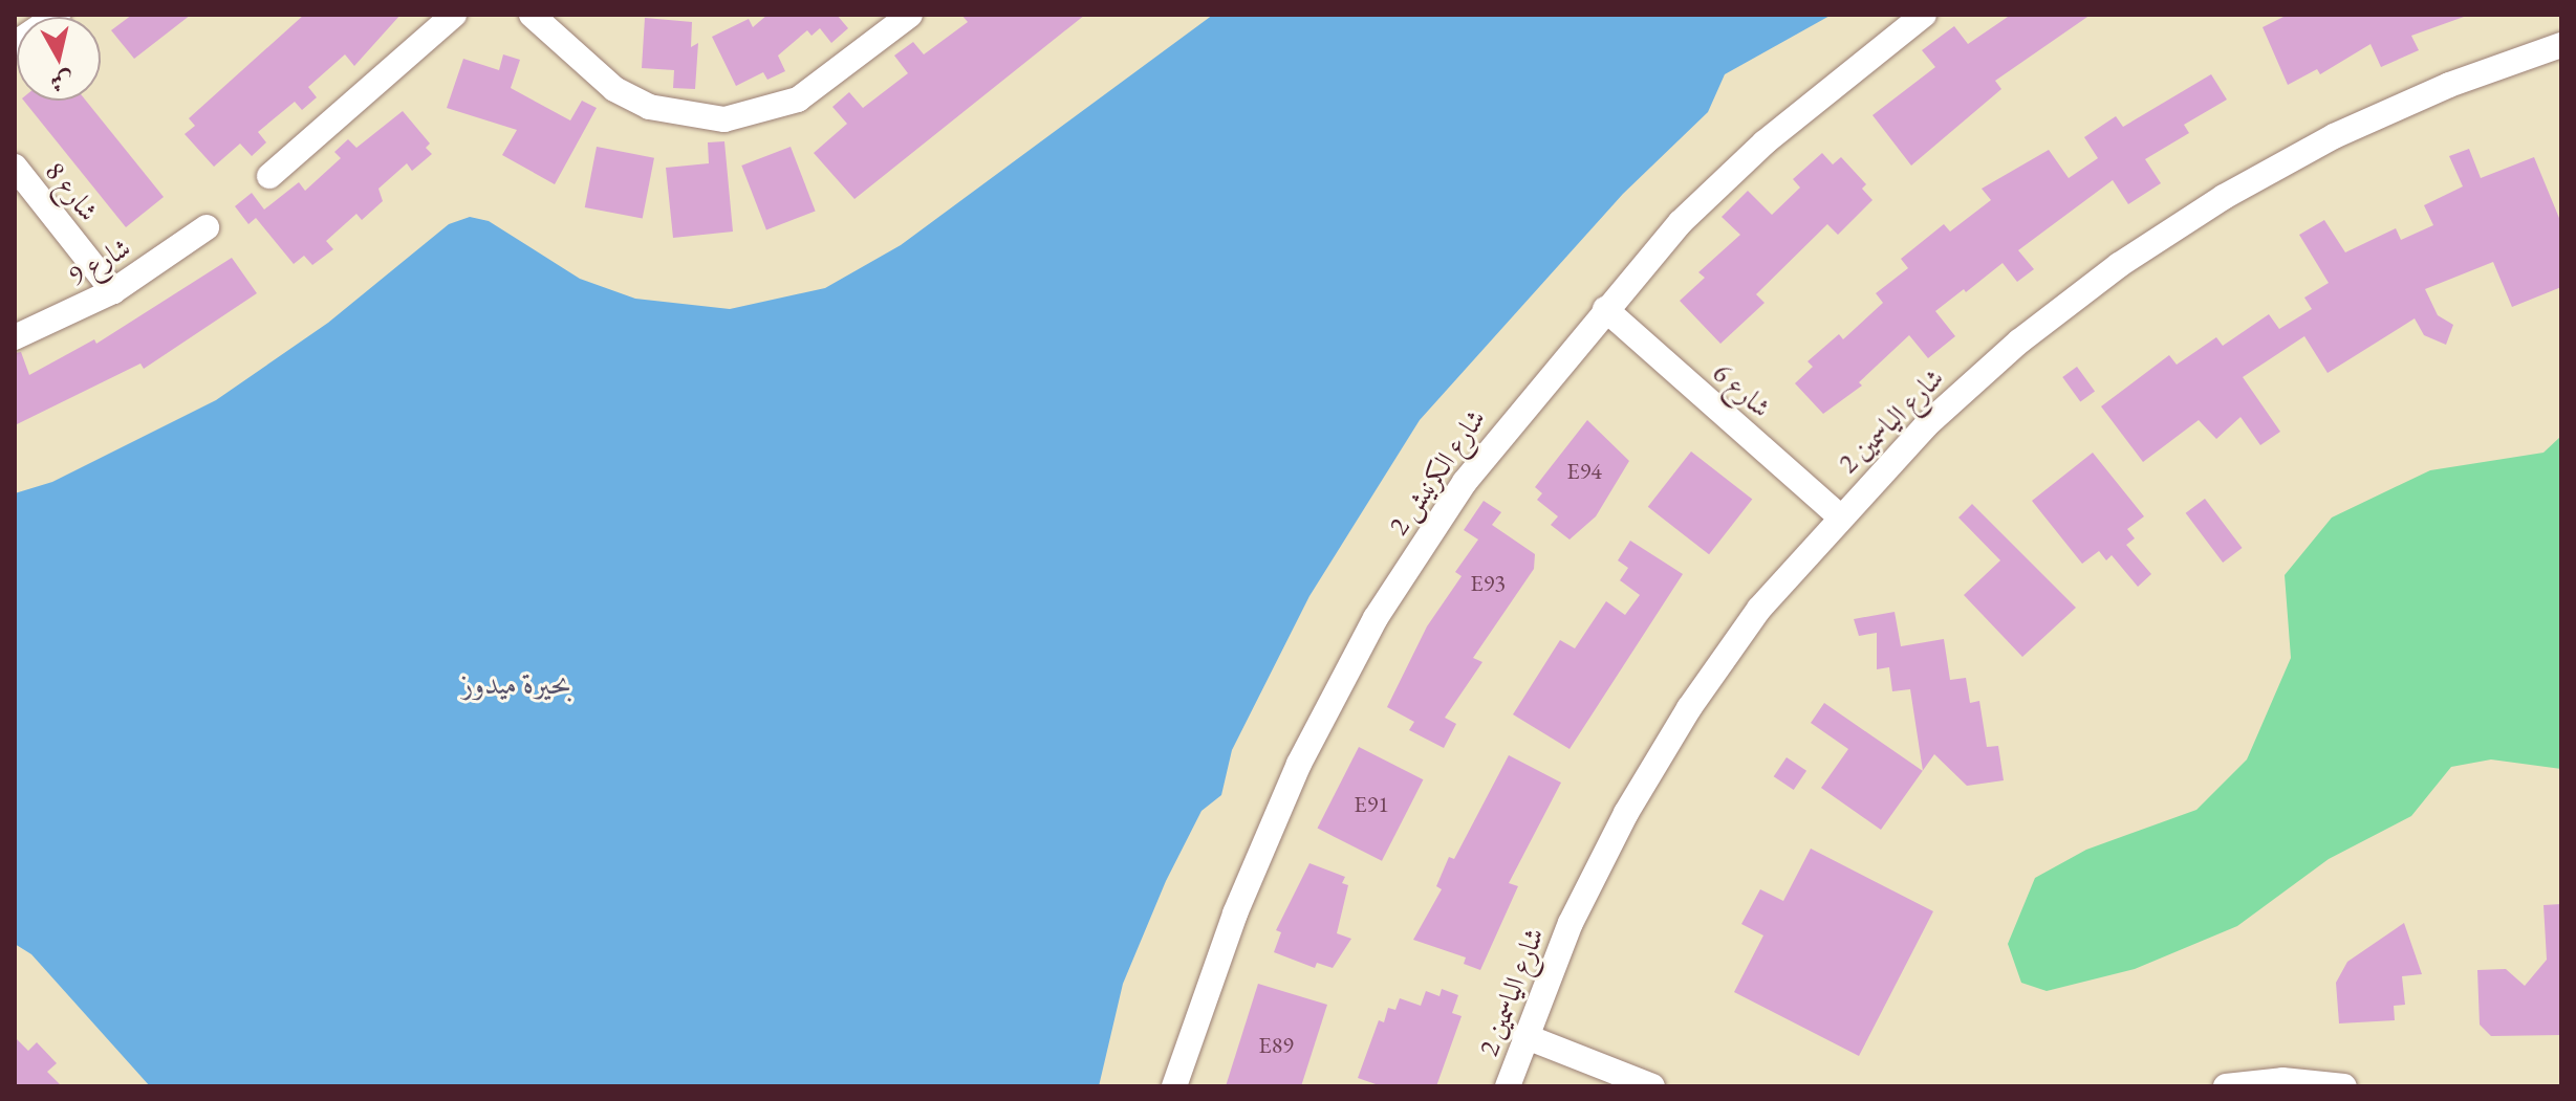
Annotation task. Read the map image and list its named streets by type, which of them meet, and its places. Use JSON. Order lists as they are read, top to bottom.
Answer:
{
  "streets": {
    "street": [
      "شارع 8",
      "شارع 9",
      "شارع 6",
      "شارع الياسمين 2",
      "شارع الكرنيش 2"
    ]
  },
  "crossings": [
    ["شارع 8", "شارع 9"],
    ["شارع 6", "شارع الياسمين 2"],
    ["شارع 6", "شارع الكرنيش 2"]
  ],
  "water": ["بحيرة ميدوز"],
  "house_numbers": [
    "E94",
    "E93",
    "E91",
    "E89"
  ],
  "north": "bottom"
}
